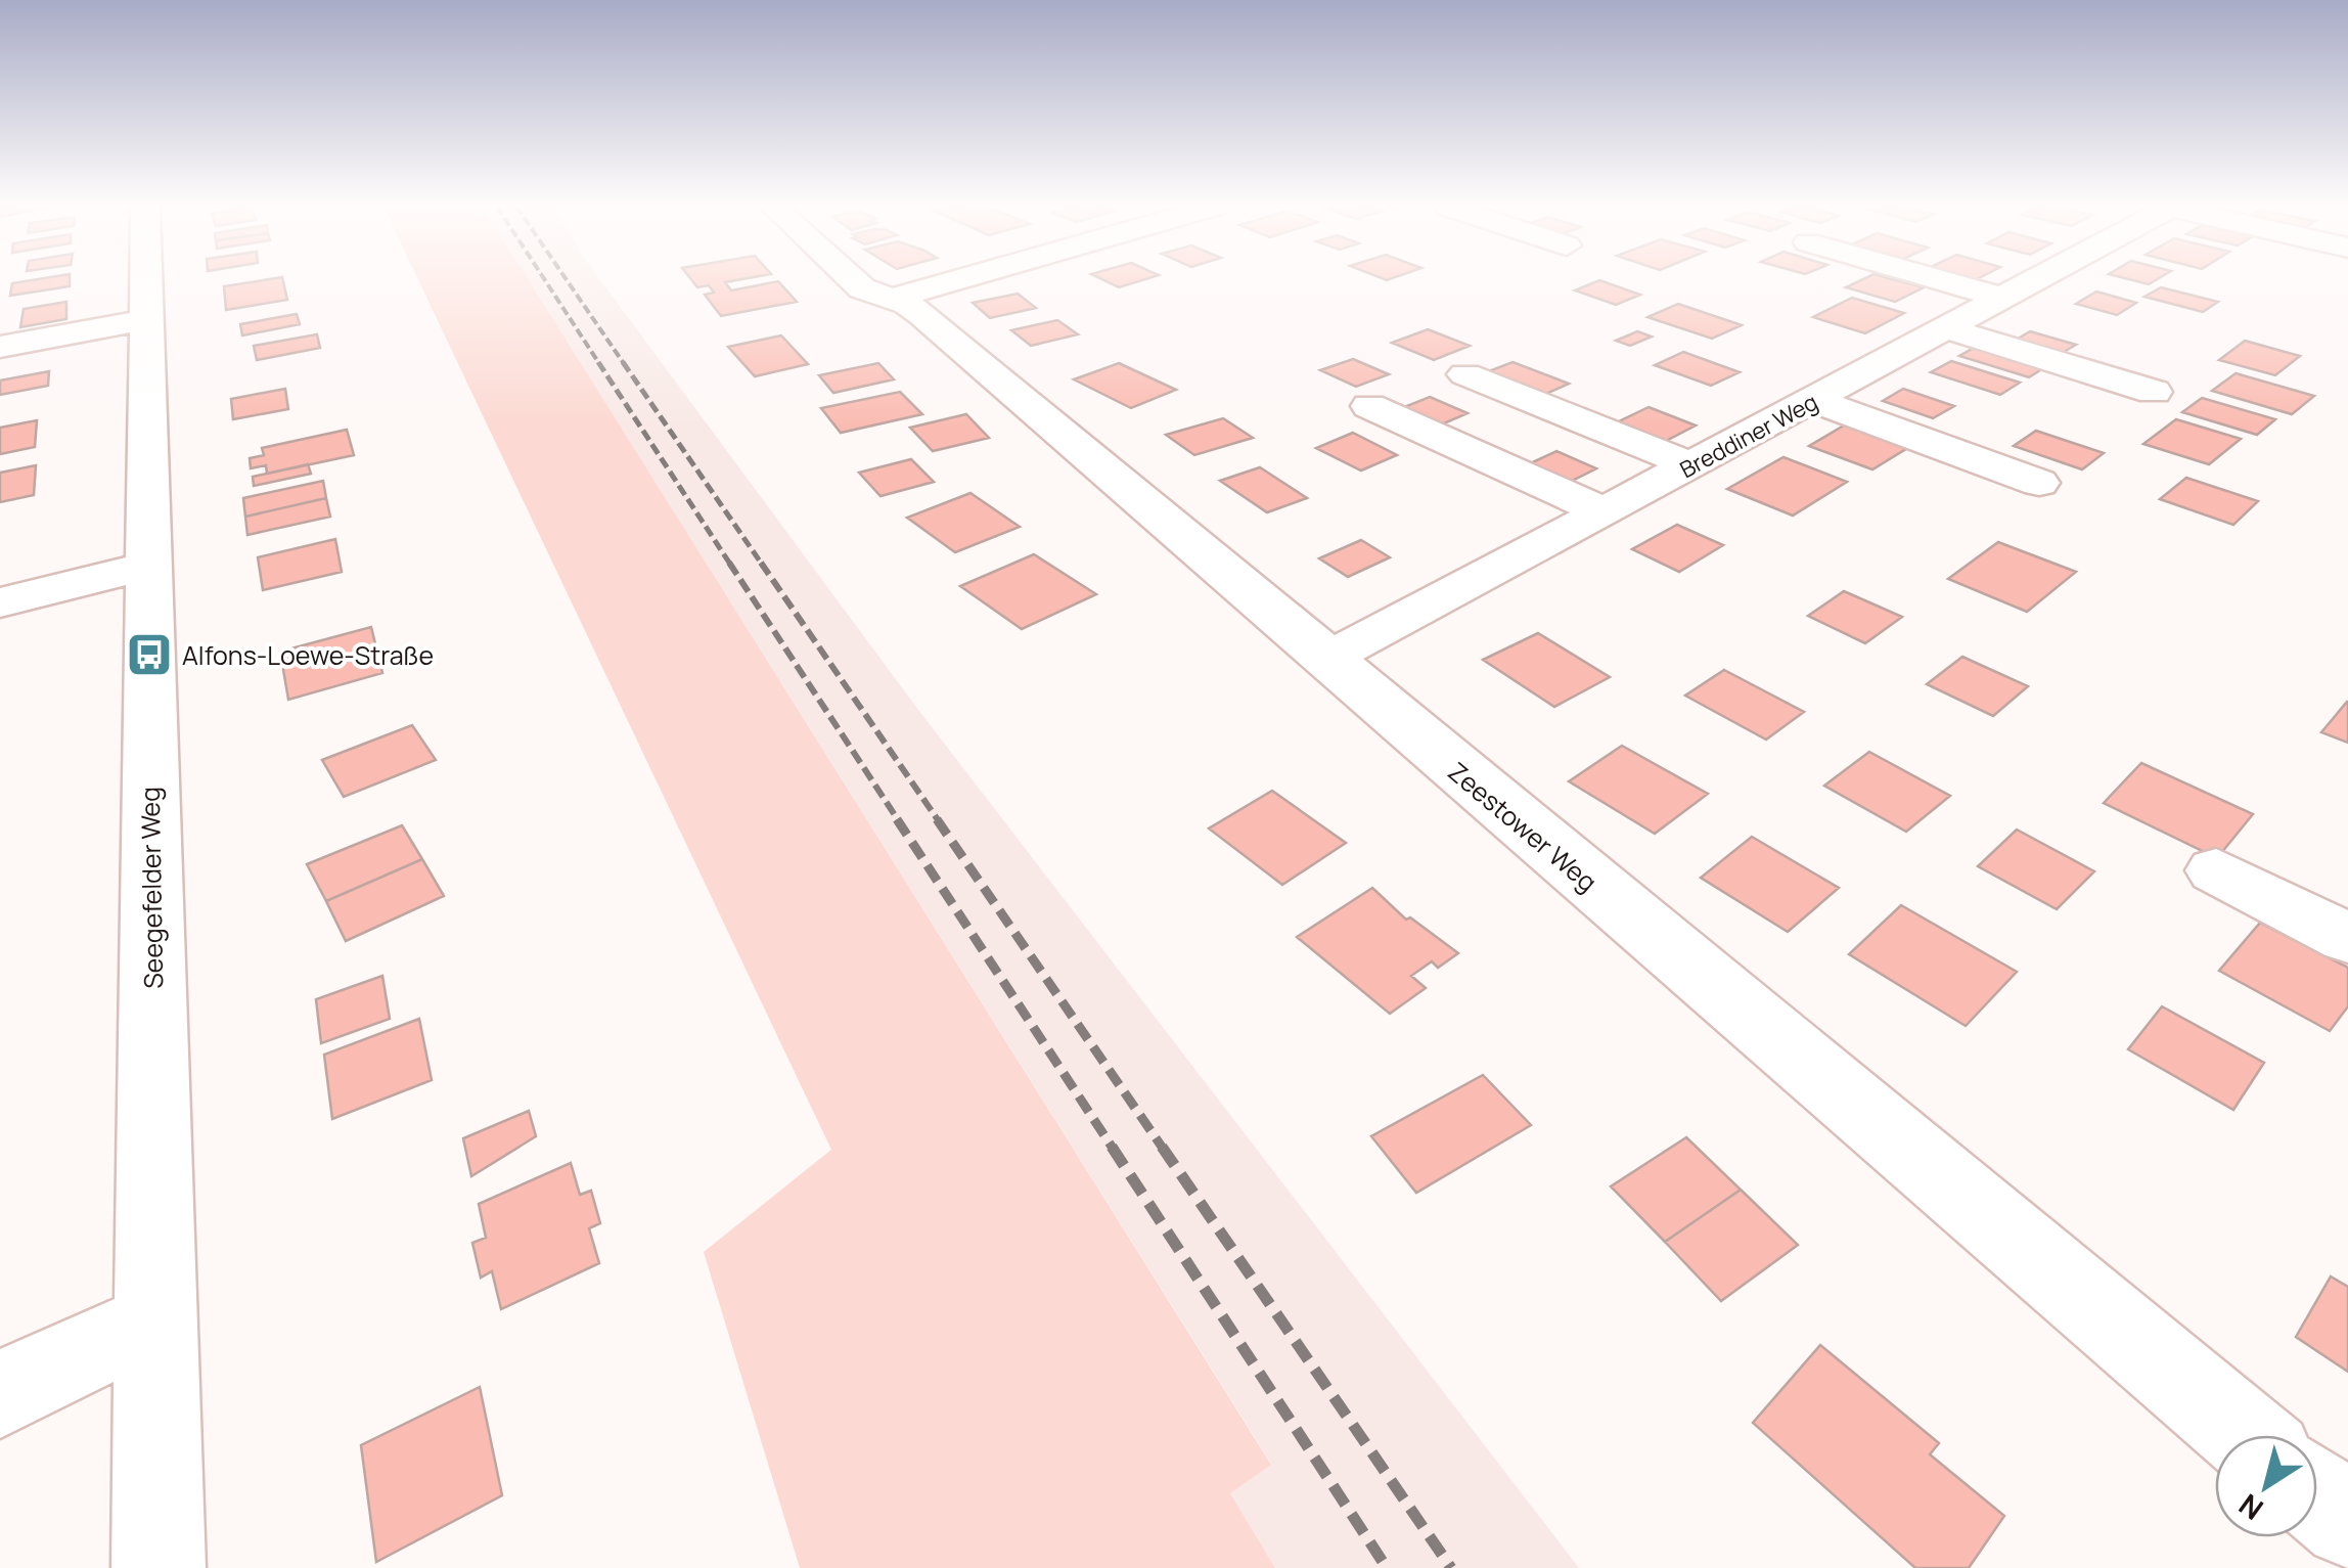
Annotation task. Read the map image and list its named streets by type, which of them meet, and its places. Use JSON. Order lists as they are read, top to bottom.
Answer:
{
  "streets": {
    "street": ["Breddiner Weg", "Zeestower Weg", "Seegefelder Weg"]
  },
  "crossings": [
    ["Breddiner Weg", "Zeestower Weg"]
  ],
  "places": {
    "bus stop": ["Alfons-Loewe-Straße"]
  },
  "north": "bottom left"
}
